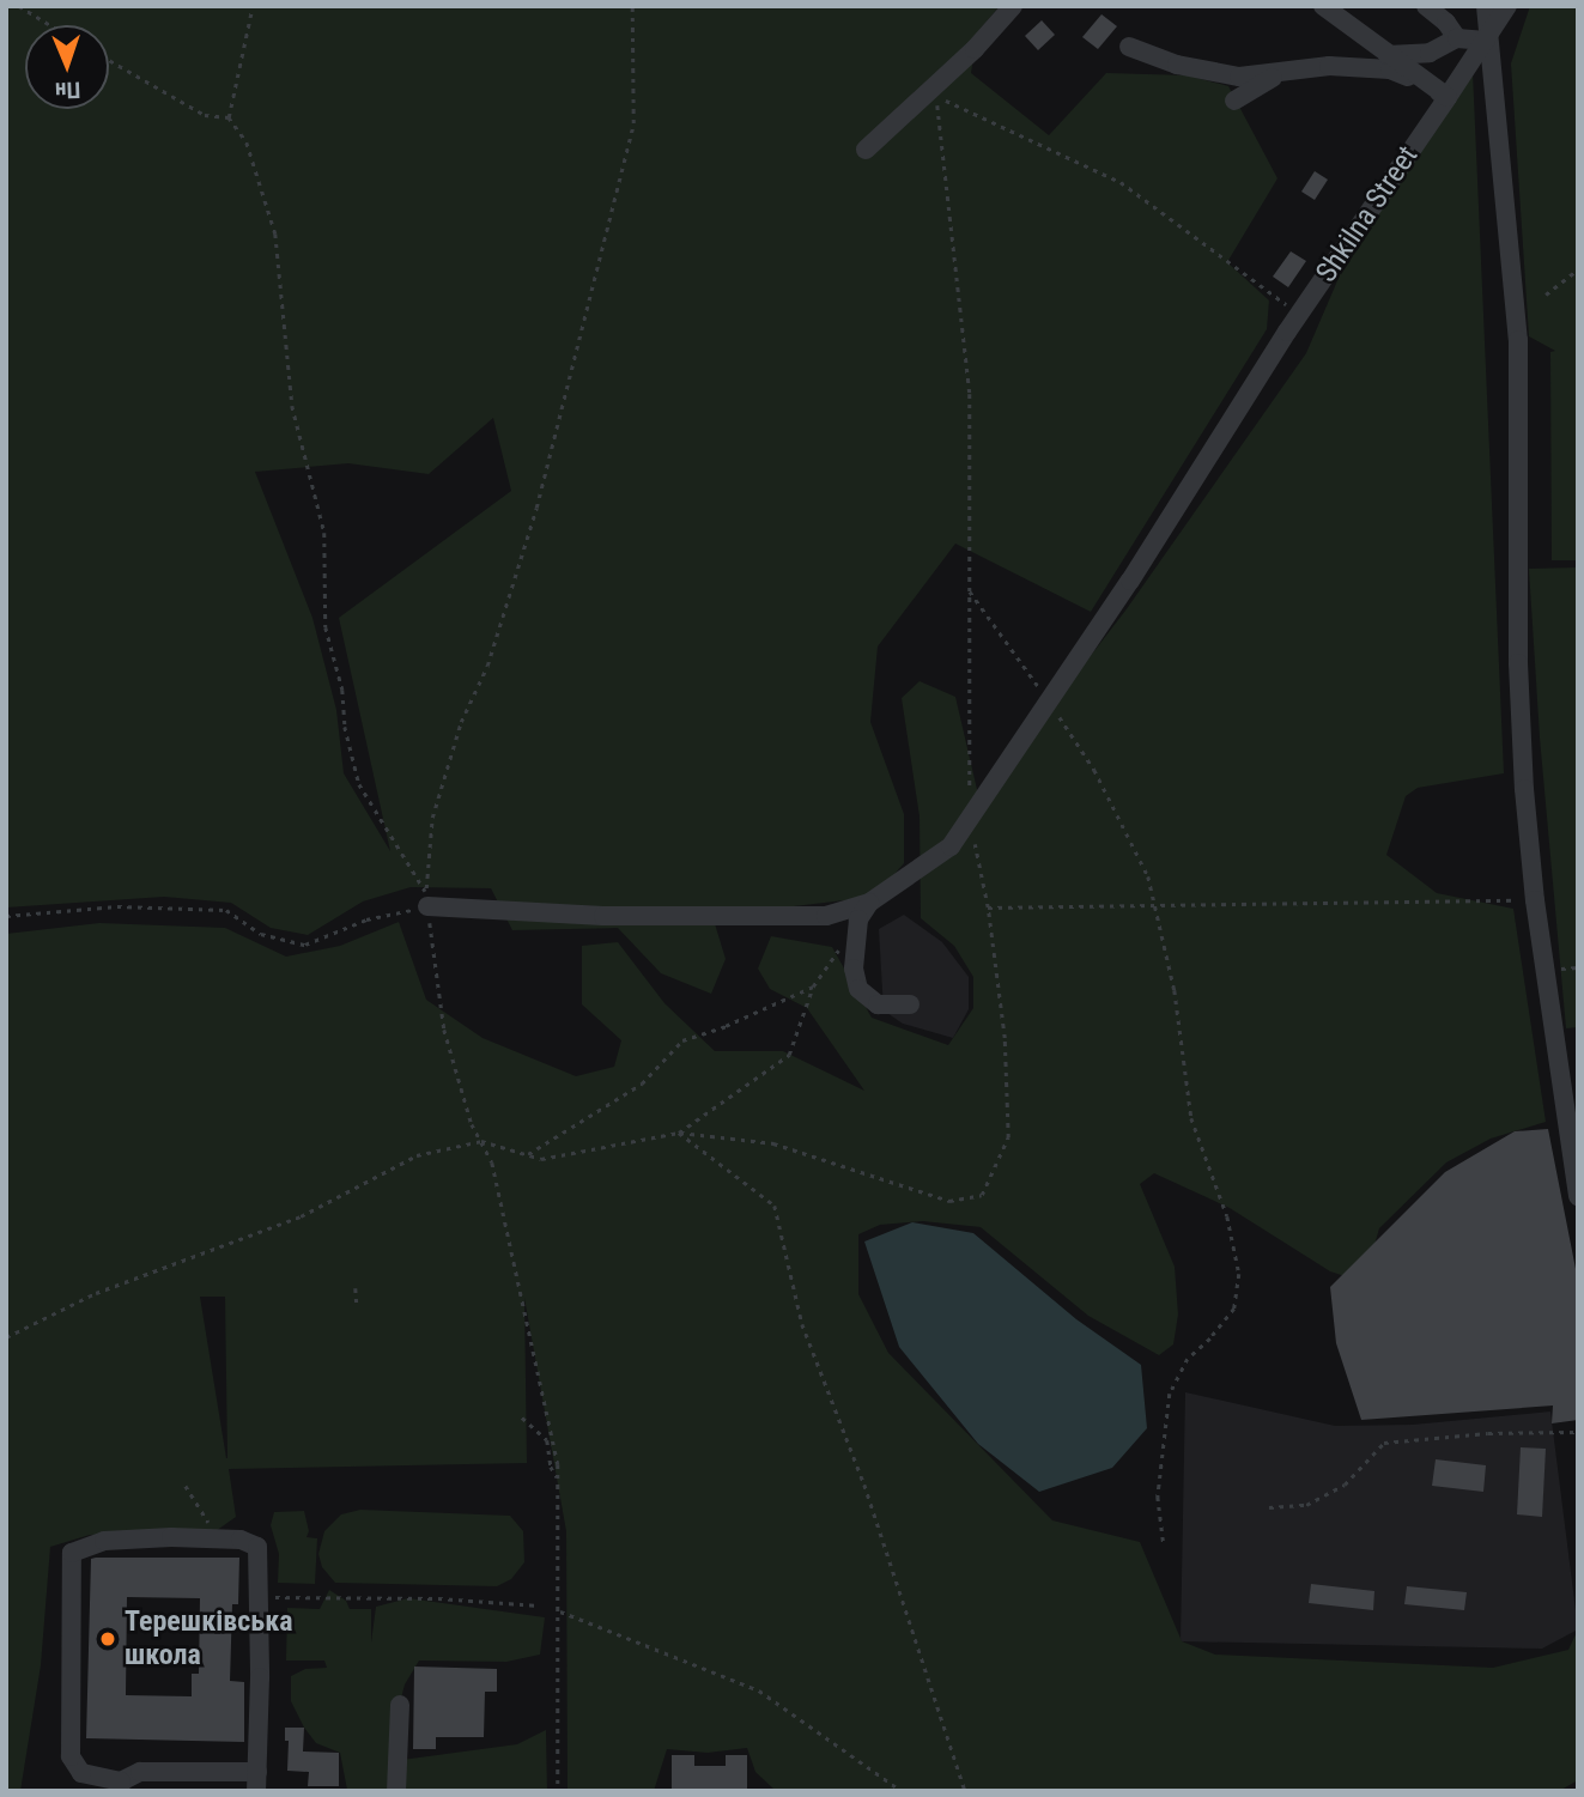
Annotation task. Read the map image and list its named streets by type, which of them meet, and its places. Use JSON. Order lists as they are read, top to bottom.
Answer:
{
  "streets": {
    "street": ["Shkilna Street"]
  },
  "places": ["Терешківська школа"],
  "north": "bottom"
}
